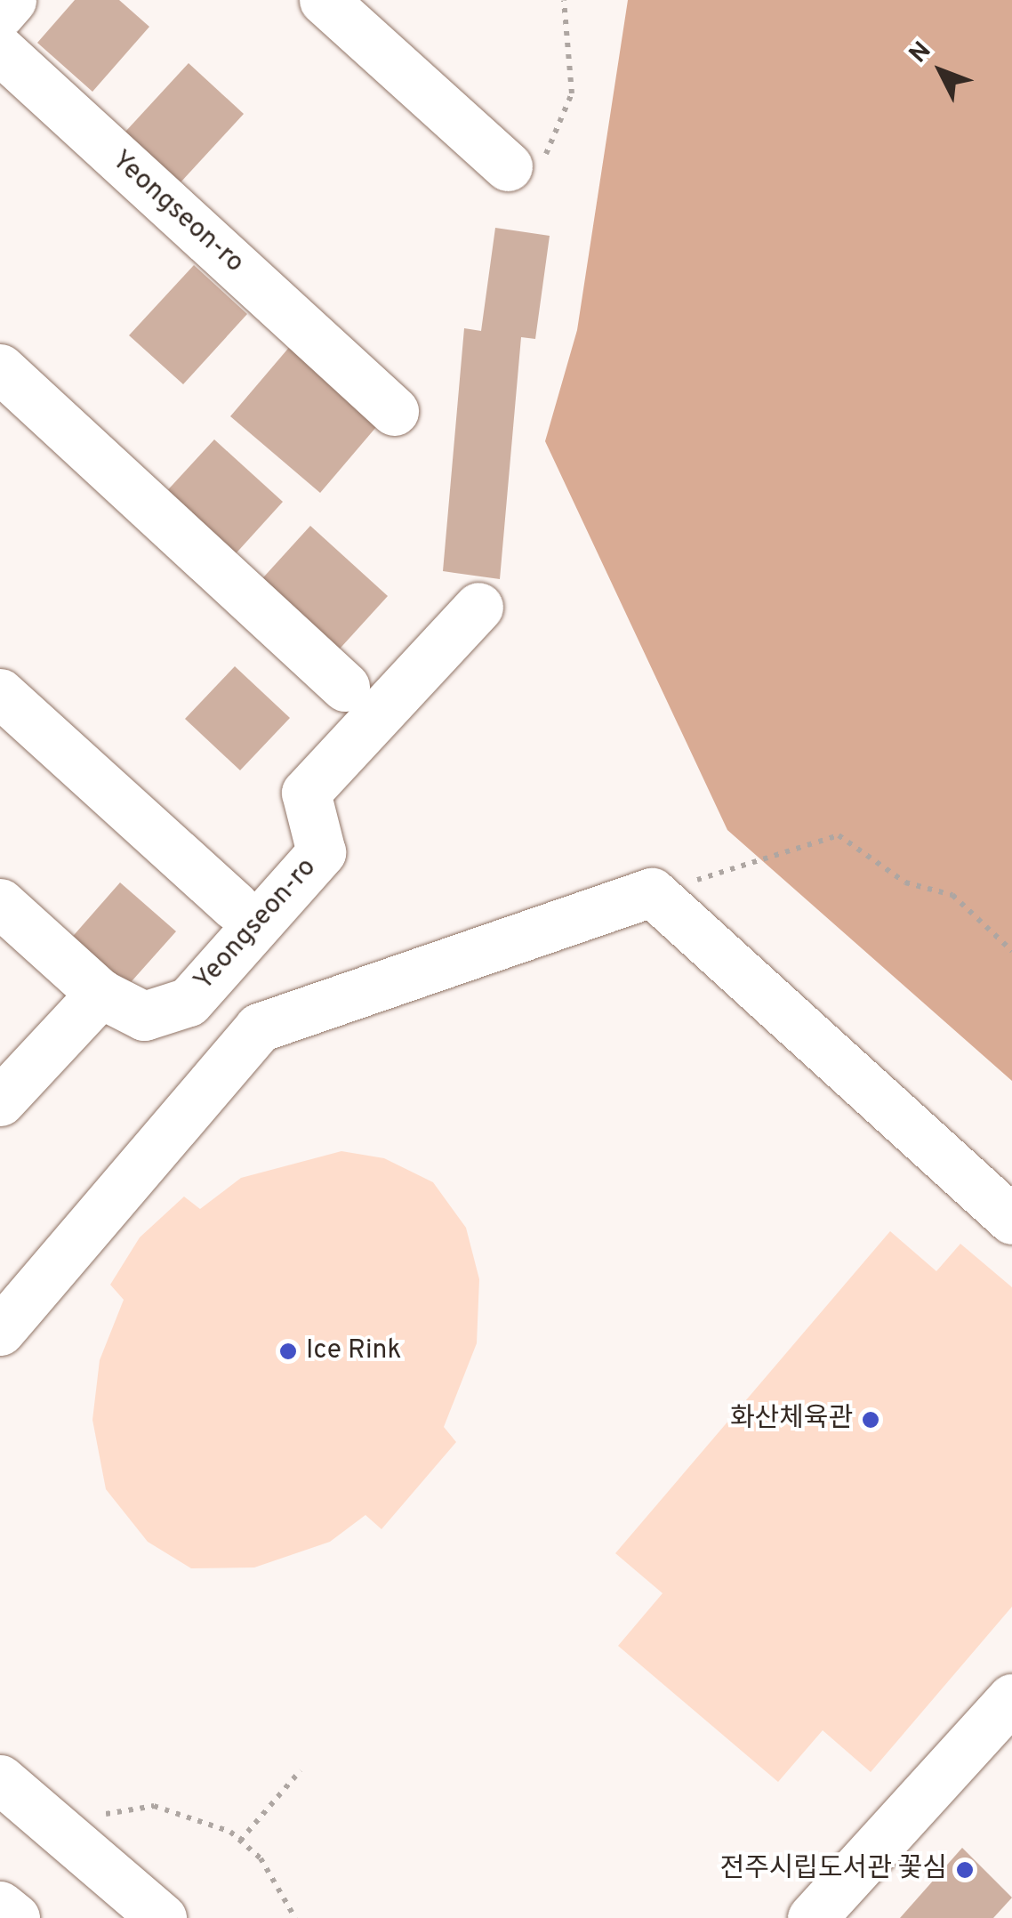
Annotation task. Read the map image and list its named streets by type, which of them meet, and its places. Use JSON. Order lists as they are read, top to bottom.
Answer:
{
  "streets": {
    "street": ["Yeongseon-ro"]
  },
  "places": ["Ice Rink", "화산체육관", "전주시립도서관 꽃심"],
  "north": "top left"
}
